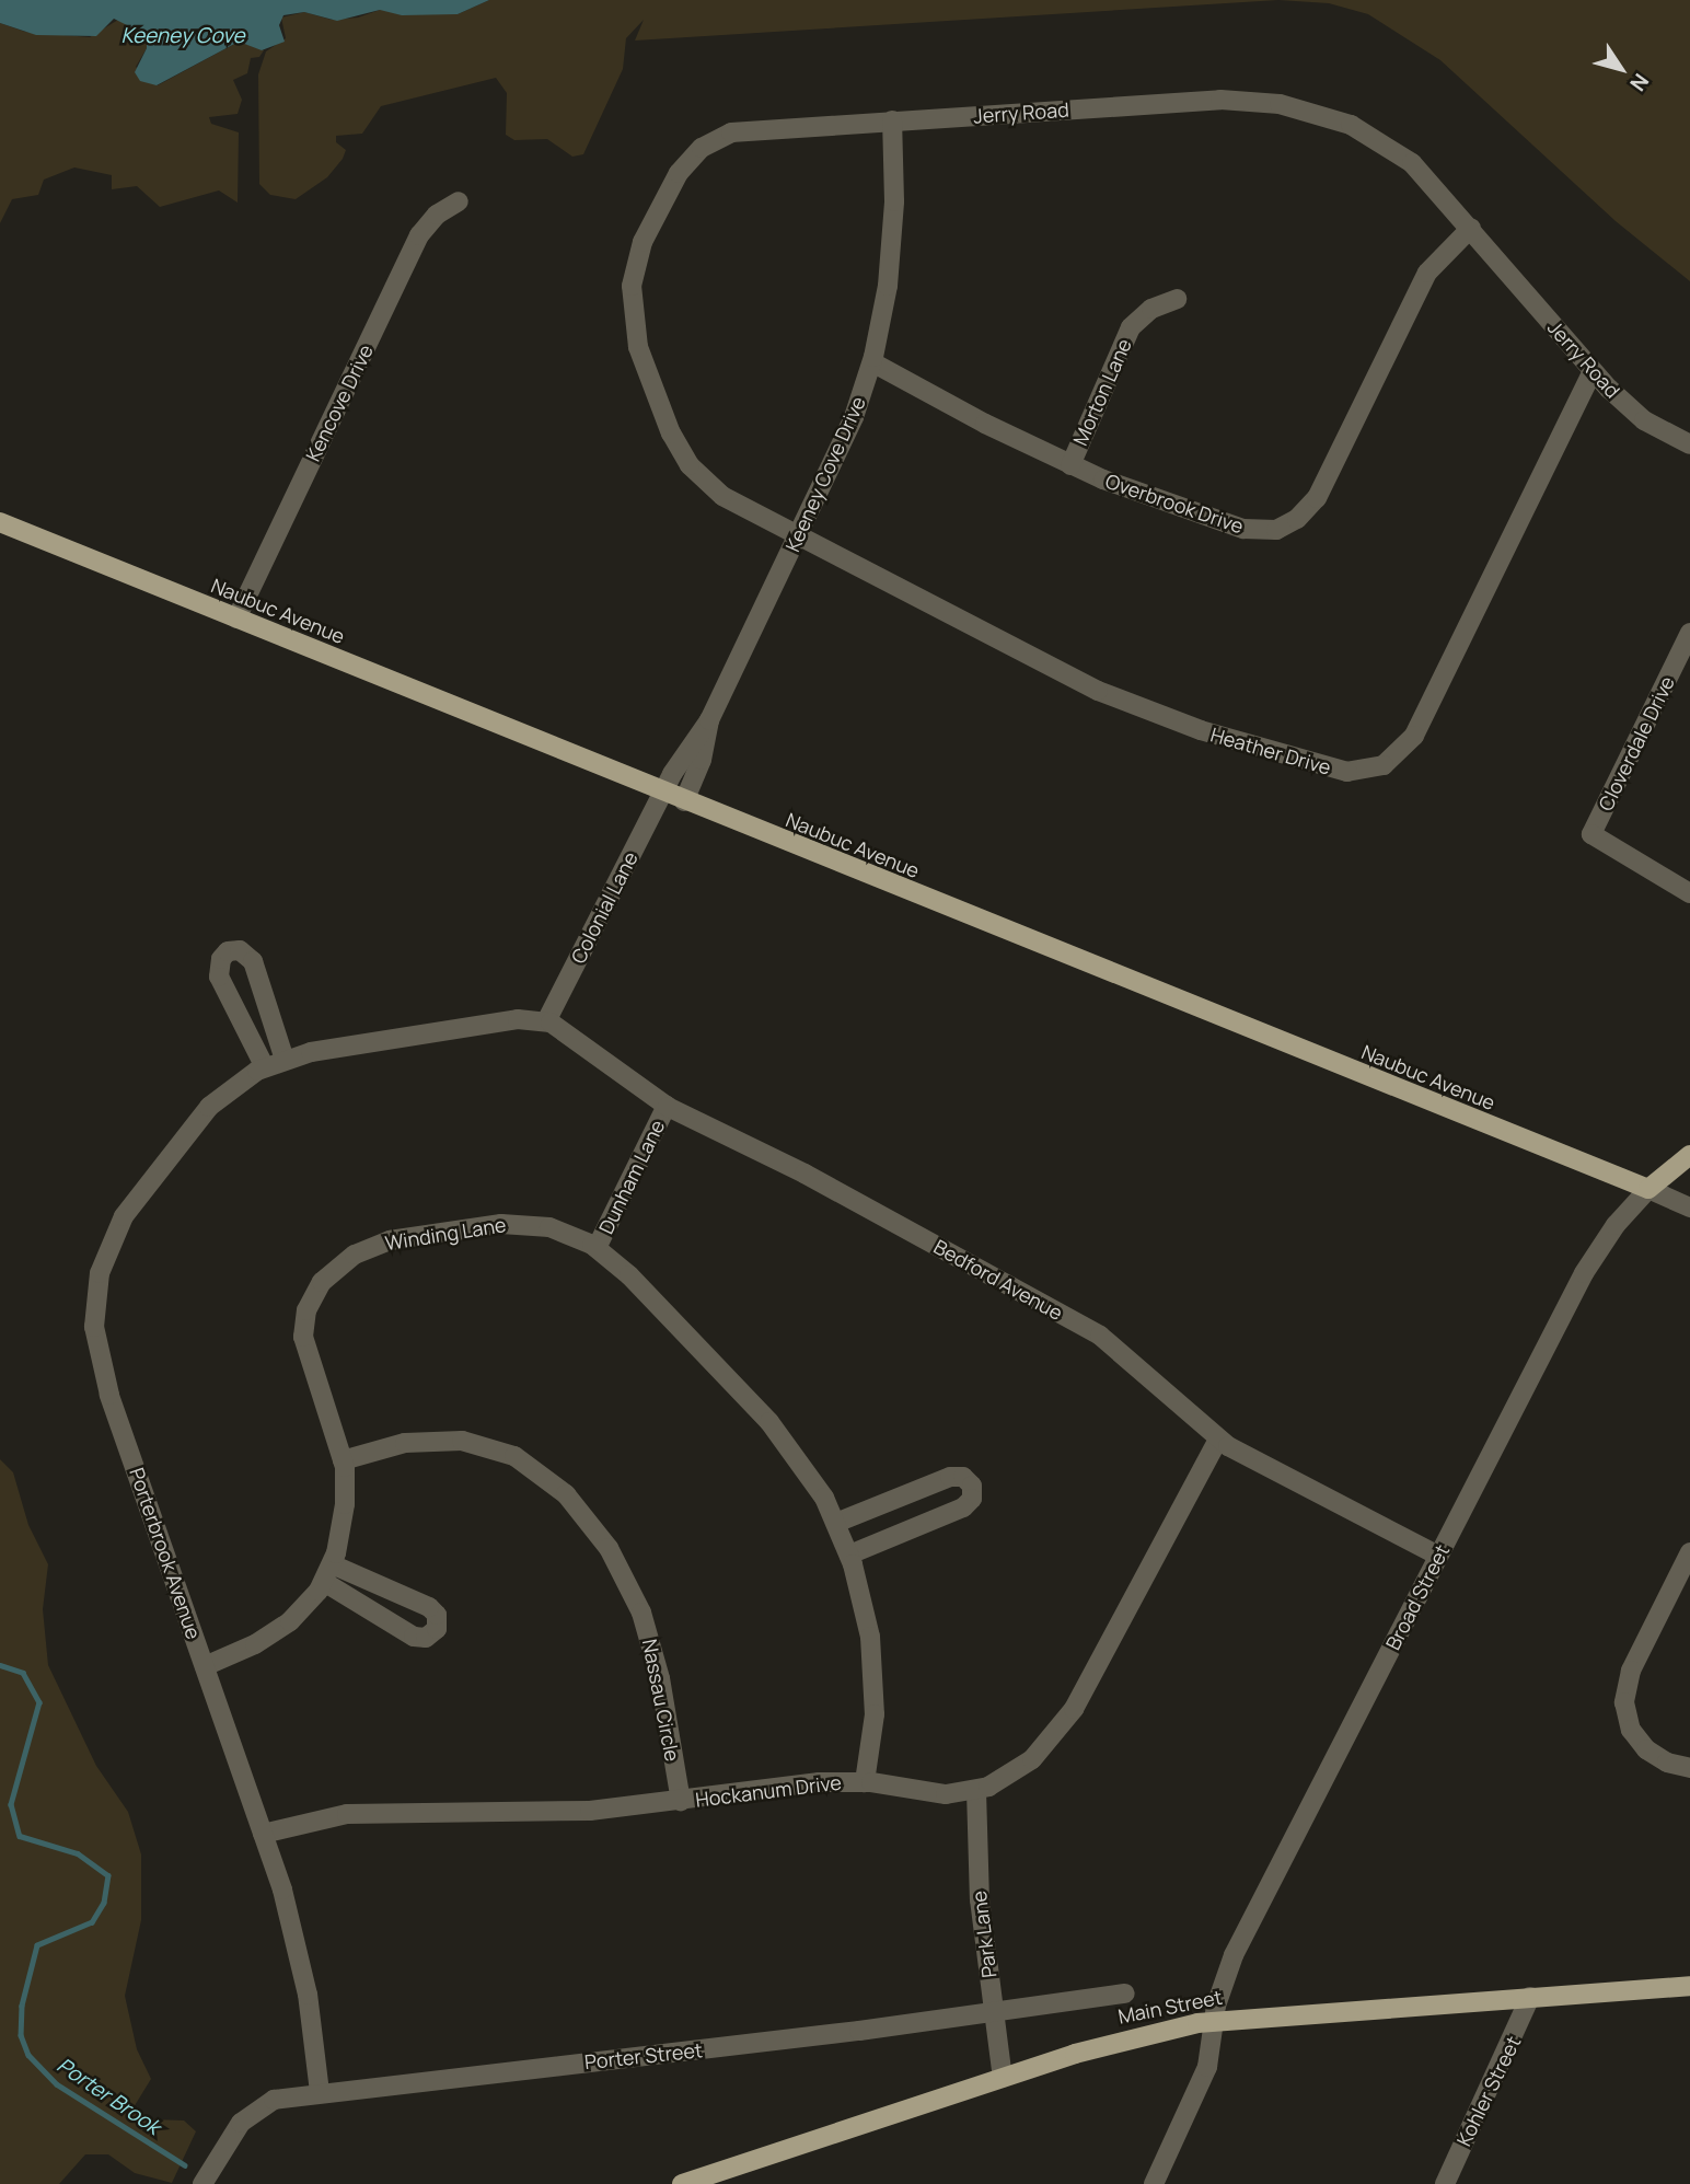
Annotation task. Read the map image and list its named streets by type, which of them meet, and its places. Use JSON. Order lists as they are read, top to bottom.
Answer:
{
  "streets": {
    "main road": ["Naubuc Avenue", "Main Street"],
    "street": [
      "Jerry Road",
      "Morton Lane",
      "Kencove Drive",
      "Keeney Cove Drive",
      "Overbrook Drive",
      "Cloverdale Drive",
      "Heather Drive",
      "Colonial Lane",
      "Dunham Lane",
      "Winding Lane",
      "Bedford Avenue",
      "Porterbrook Avenue",
      "Broad Street",
      "Nassau Circle",
      "Hockanum Drive",
      "Park Lane",
      "Porter Street",
      "Kohler Street"
    ]
  },
  "crossings": [
    ["Jerry Road", "Keeney Cove Drive"],
    ["Jerry Road", "Overbrook Drive"],
    ["Jerry Road", "Heather Drive"],
    ["Morton Lane", "Overbrook Drive"],
    ["Kencove Drive", "Naubuc Avenue"],
    ["Keeney Cove Drive", "Overbrook Drive"],
    ["Keeney Cove Drive", "Naubuc Avenue"],
    ["Keeney Cove Drive", "Heather Drive"],
    ["Keeney Cove Drive", "Colonial Lane"],
    ["Naubuc Avenue", "Colonial Lane"],
    ["Naubuc Avenue", "Broad Street"],
    ["Colonial Lane", "Bedford Avenue"],
    ["Colonial Lane", "Porterbrook Avenue"],
    ["Dunham Lane", "Winding Lane"],
    ["Dunham Lane", "Bedford Avenue"],
    ["Winding Lane", "Porterbrook Avenue"],
    ["Winding Lane", "Nassau Circle"],
    ["Winding Lane", "Hockanum Drive"],
    ["Bedford Avenue", "Porterbrook Avenue"],
    ["Bedford Avenue", "Broad Street"],
    ["Bedford Avenue", "Hockanum Drive"],
    ["Porterbrook Avenue", "Hockanum Drive"],
    ["Porterbrook Avenue", "Porter Street"],
    ["Broad Street", "Main Street"],
    ["Nassau Circle", "Hockanum Drive"],
    ["Hockanum Drive", "Park Lane"],
    ["Park Lane", "Main Street"],
    ["Park Lane", "Porter Street"],
    ["Main Street", "Kohler Street"]
  ],
  "water": ["Keeney Cove", "Porter Brook"],
  "north": "bottom right"
}
